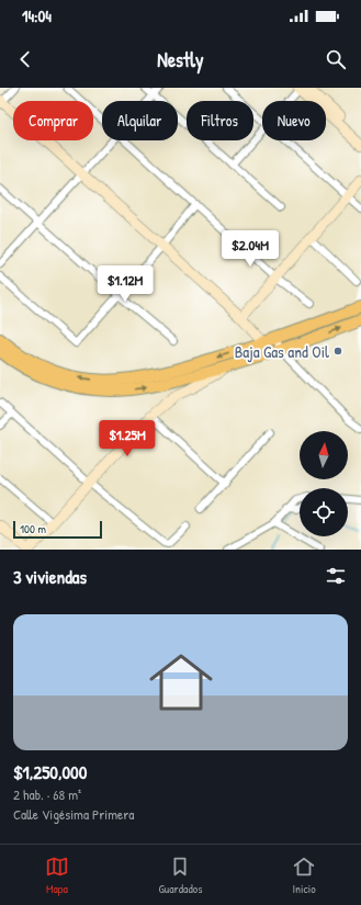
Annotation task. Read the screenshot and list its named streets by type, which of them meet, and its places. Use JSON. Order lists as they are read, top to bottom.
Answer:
{
  "places": ["Baja Gas and Oil"],
  "scale_bar": "100 m",
  "north": "top",
  "page": {
    "status": "14:04",
    "header": "Nestly",
    "chip": [
      "Comprar",
      "Alquilar",
      "Filtros",
      "Nuevo"
    ],
    "price": ["$2.04M", "$1.12M", "$1.25M"],
    "scale": "100 m",
    "heading": "3 viviendas",
    "list": [
      {
        "name": "$1,250,000",
        "note": "2 hab. · 68 m² · Calle Vigésima Primera"
      }
    ],
    "tabs": ["Mapa", "Guardados", "Inicio"]
  }
}
